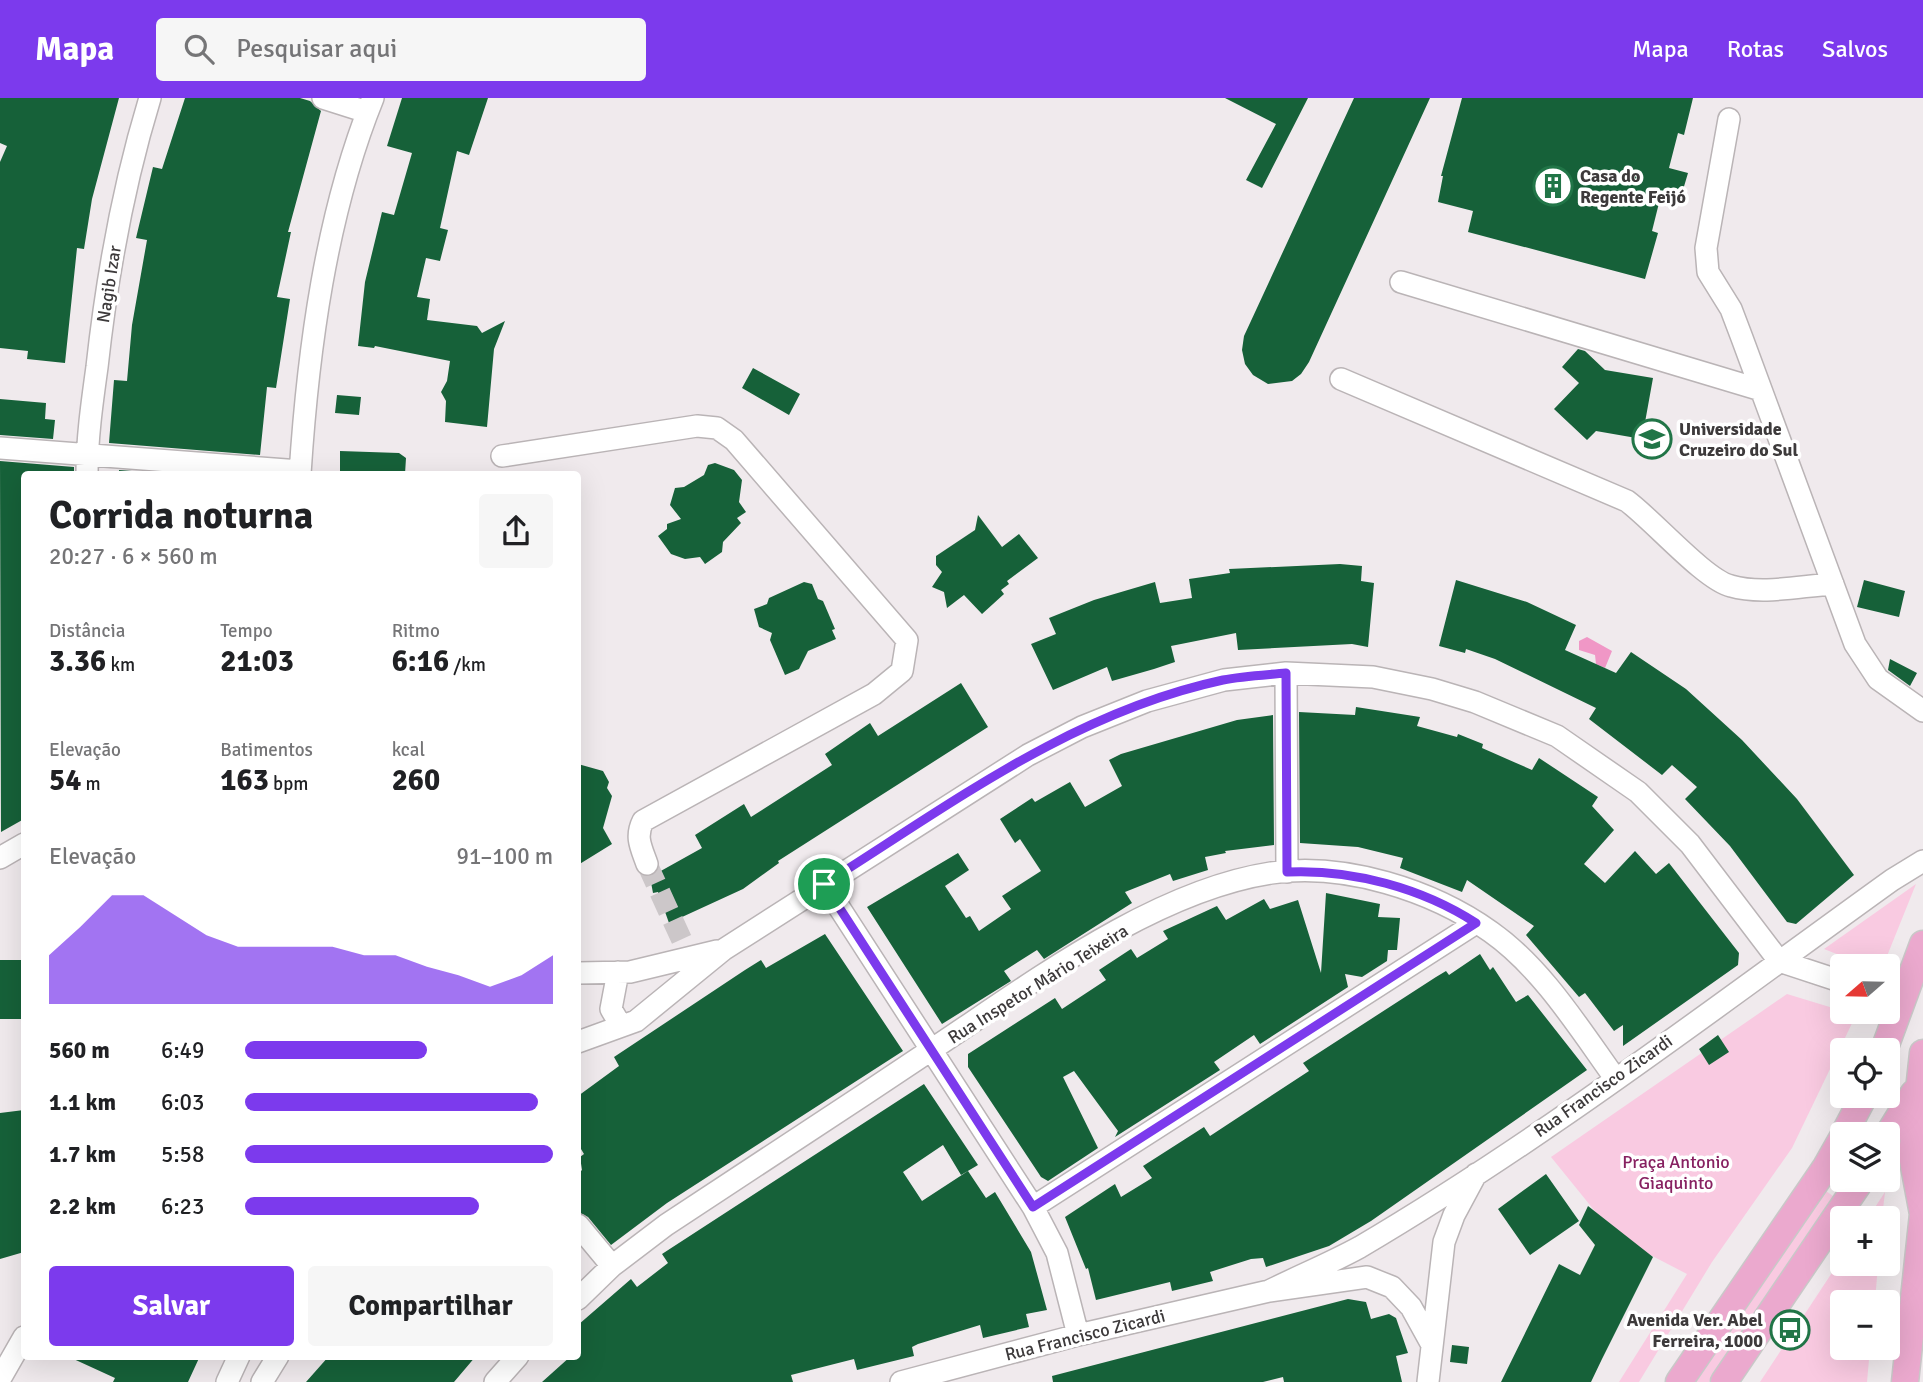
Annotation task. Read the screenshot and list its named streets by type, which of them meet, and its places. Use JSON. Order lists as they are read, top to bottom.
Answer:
{
  "streets": {
    "street": ["Nagib Izar", "Rua Inspetor Mário Teixeira", "Rua Francisco Zicardi"]
  },
  "crossings": [
    ["Rua Inspetor Mário Teixeira", "Rua Francisco Zicardi"]
  ],
  "parks": ["Praça Antonio Giaquinto"],
  "places": {
    "building": ["Casa do Regente Feijó"],
    "school or university": ["Universidade Cruzeiro do Sul"],
    "bus stop": ["Avenida Ver. Abel Ferreira, 1000"]
  },
  "north": "left",
  "page": {
    "header": "Mapa",
    "search": "Pesquisar aqui",
    "nav": ["Mapa", "Rotas", "Salvos"],
    "heading": ["Corrida noturna", "20:27 · 6 × 560 m"],
    "stats": [
      ["Distância", "3.36 km"],
      ["Tempo", "21:03"],
      ["Ritmo", "6:16 /km"],
      ["Elevação", "54 m"],
      ["Batimentos", "163 bpm"],
      ["kcal", "260"]
    ],
    "chart": ["Elevação", "91–100 m"],
    "map_buttons": ["+", "−"],
    "list": [
      {
        "name": "560 m",
        "note": "6:49"
      },
      {
        "name": "1.1 km",
        "note": "6:03"
      },
      {
        "name": "1.7 km",
        "note": "5:58"
      },
      {
        "name": "2.2 km",
        "note": "6:23"
      }
    ],
    "buttons": ["Salvar", "Compartilhar"]
  }
}
